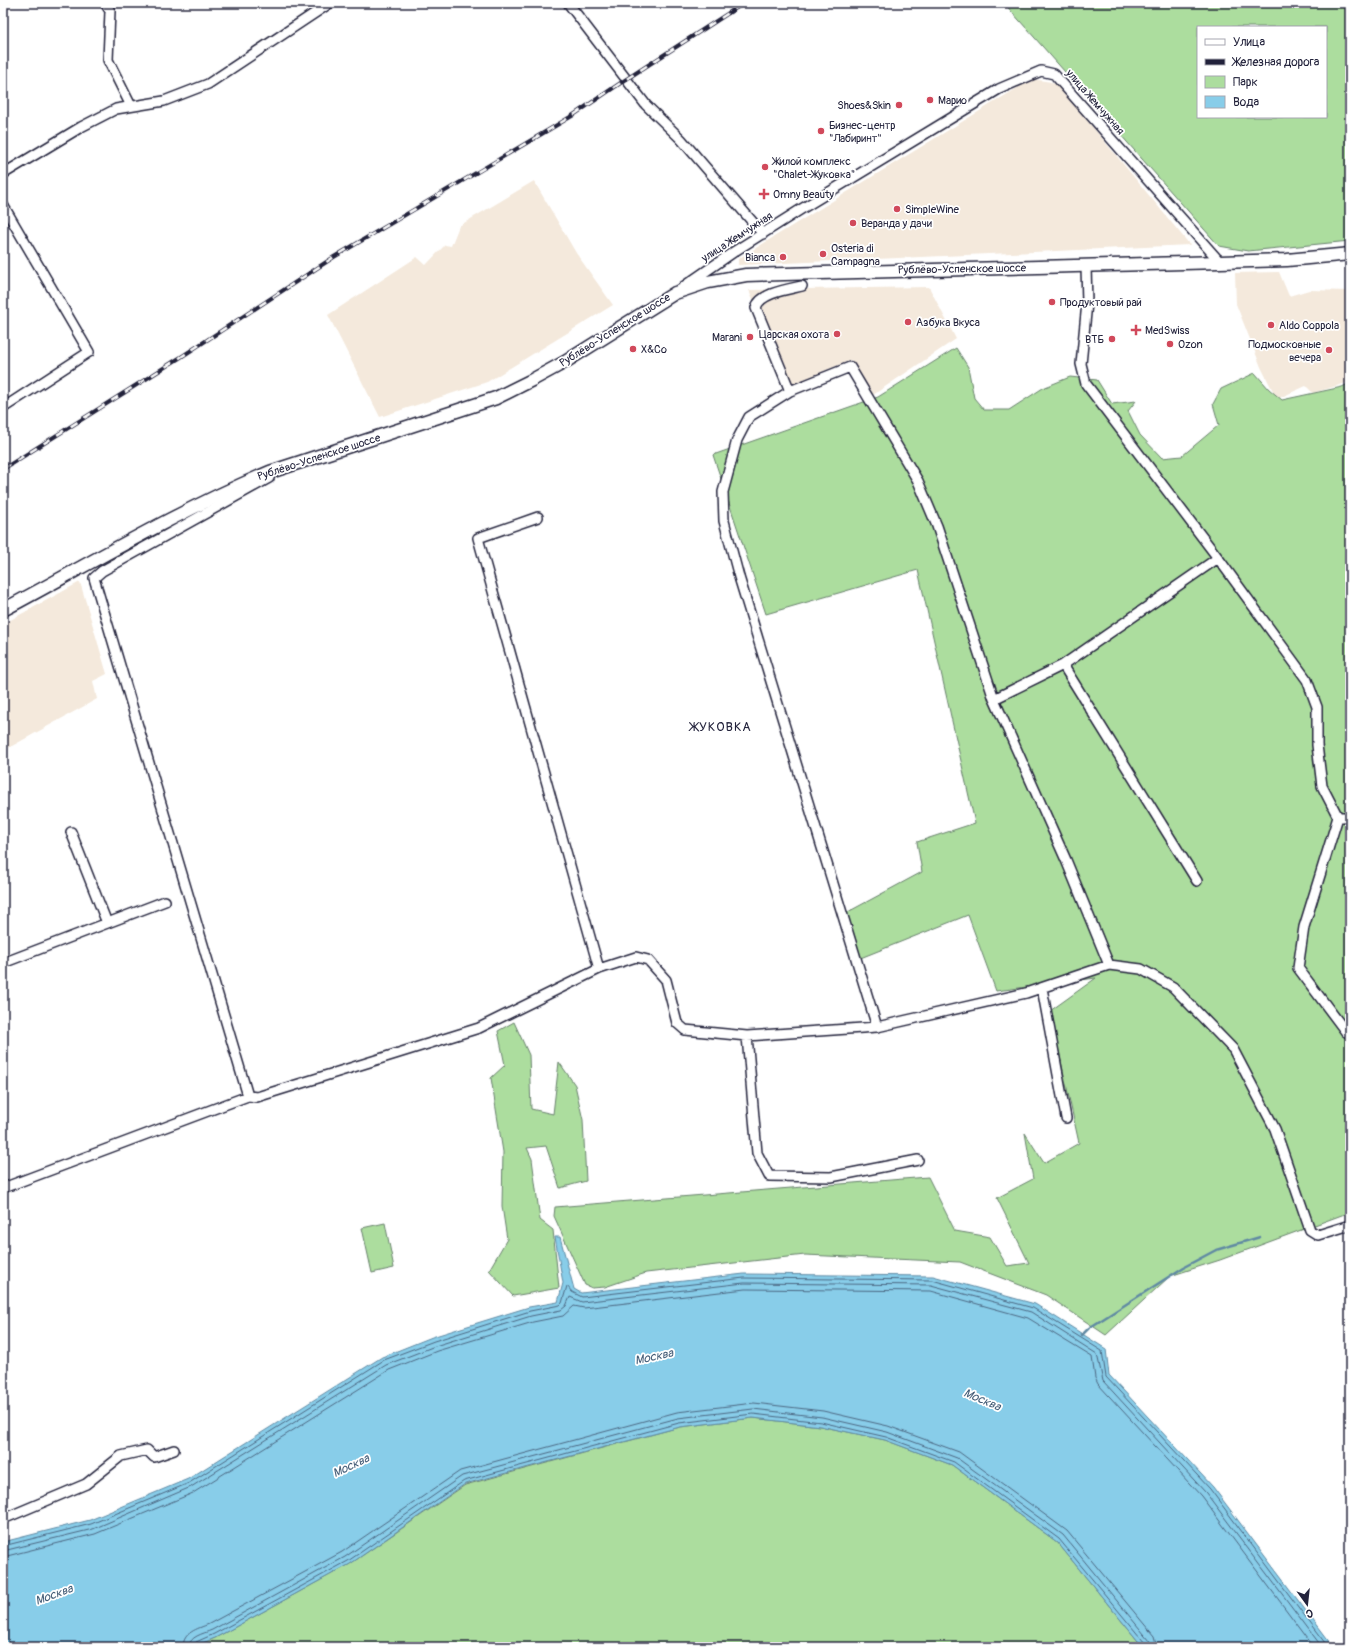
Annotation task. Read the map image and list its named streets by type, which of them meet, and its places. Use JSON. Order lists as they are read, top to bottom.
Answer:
{
  "streets": {
    "main road": ["Рублёво-Успенское шоссе"],
    "street": ["улица Жемчужная"]
  },
  "crossings": [
    ["улица Жемчужная", "Рублёво-Успенское шоссе"]
  ],
  "districts": ["ЖУКОВКА"],
  "water": ["Москва"],
  "places": {
    "other": [
      "Марио",
      "Shoes&Skin",
      "Бизнес-центр \"Лабиринт\"",
      "Жилой комплекс \"Chalet-Жуковка\"",
      "SimpleWine",
      "Веранда у дачи",
      "Osteria di Campagna",
      "Bianca",
      "Продуктовый рай",
      "Азбука Вкуса",
      "Aldo Coppola",
      "Царская охота",
      "Marani",
      "ВТБ",
      "Ozon",
      "X&Co",
      "Подмосковные вечера"
    ],
    "health": ["Omny Beauty", "MedSwiss"]
  },
  "legend": [
    "Улица",
    "Железная дорога",
    "Парк",
    "Вода"
  ],
  "north": "bottom"
}
